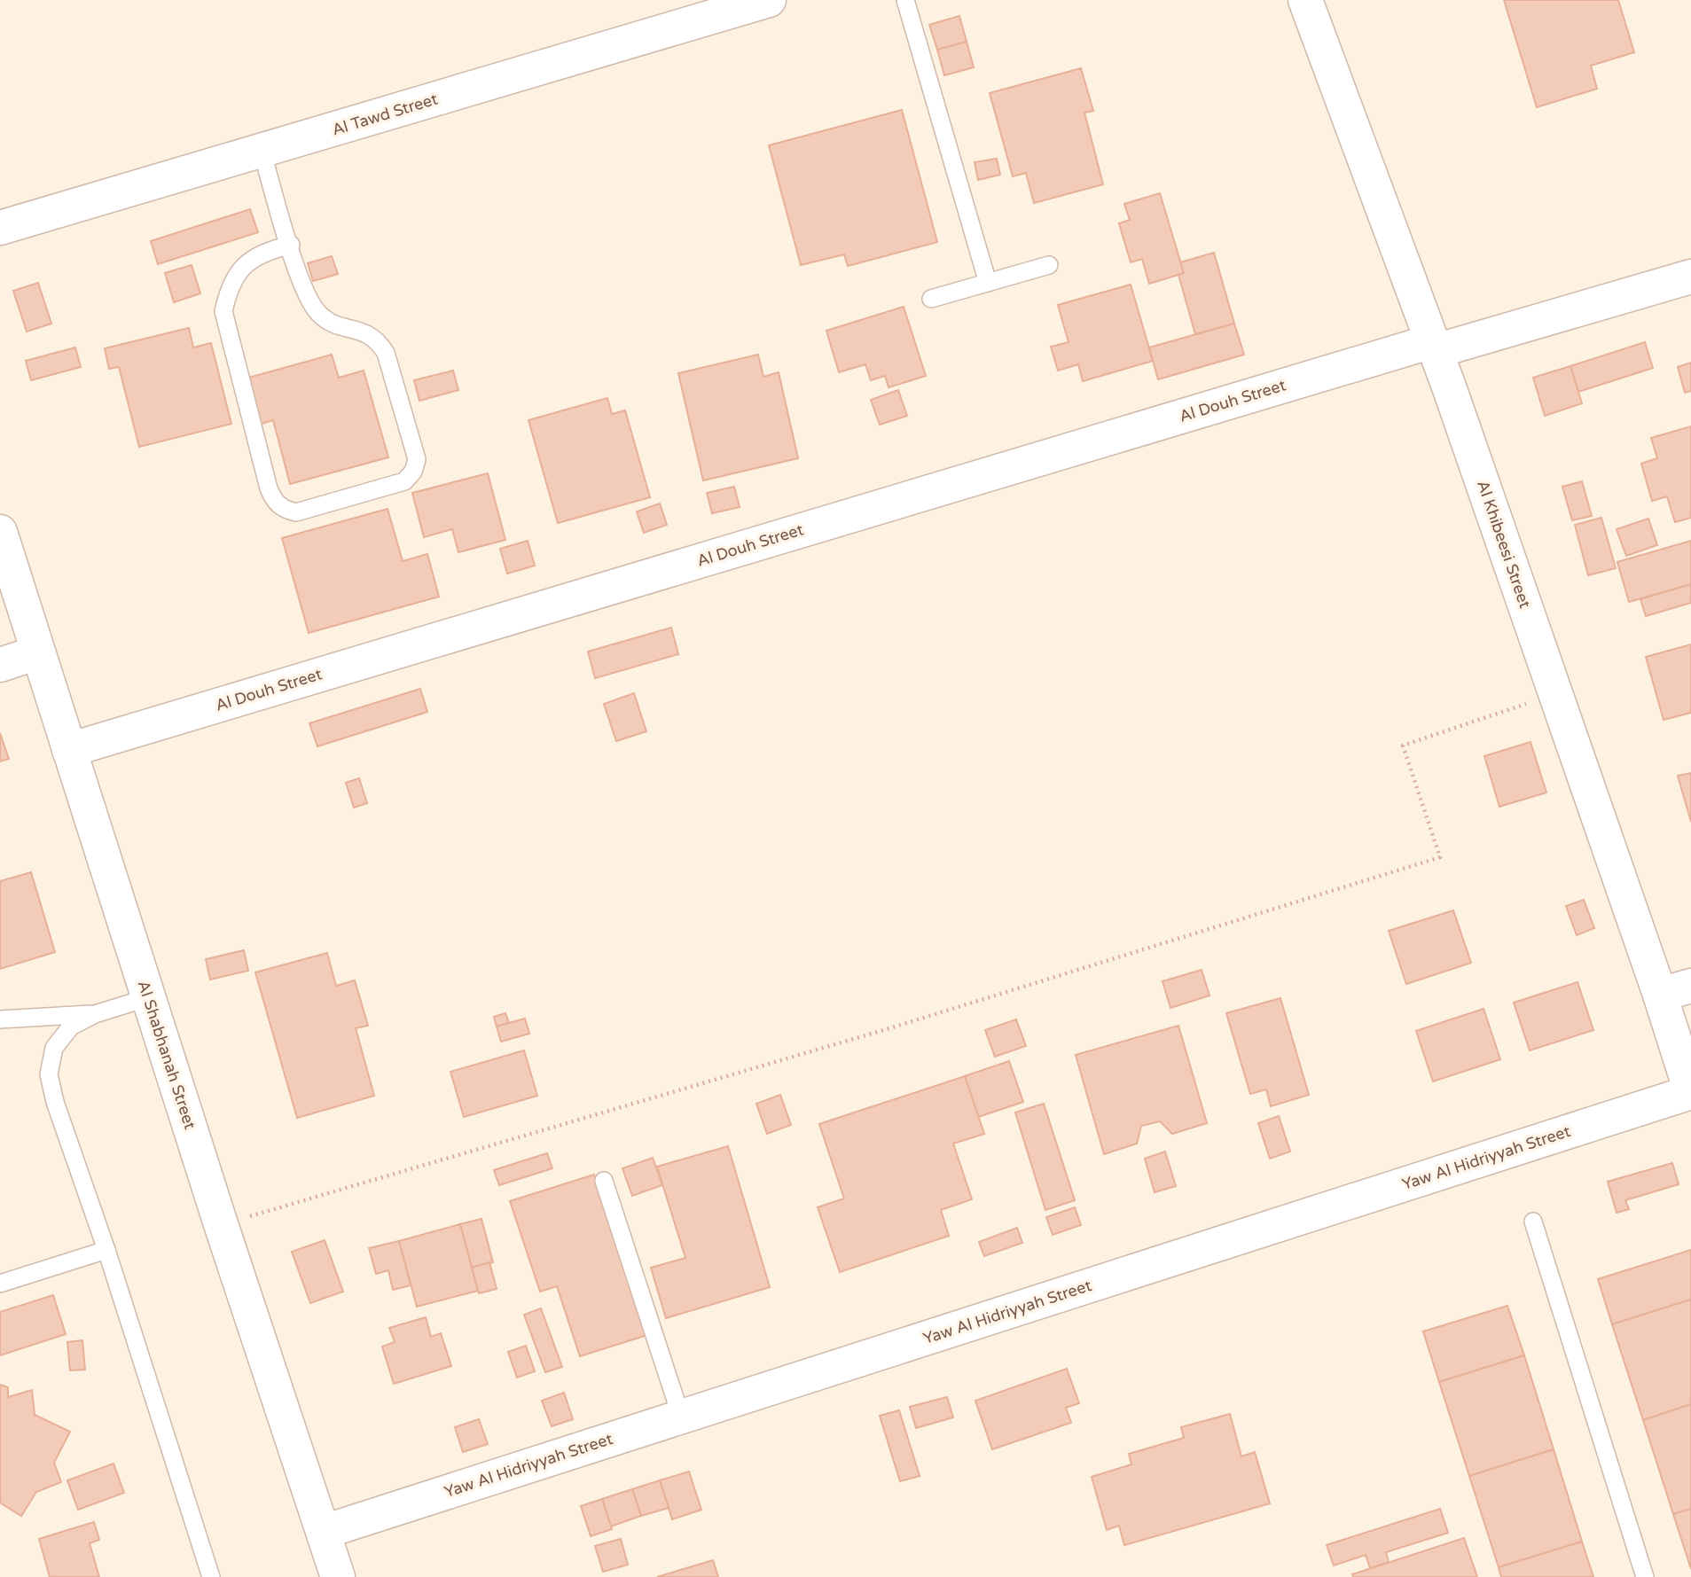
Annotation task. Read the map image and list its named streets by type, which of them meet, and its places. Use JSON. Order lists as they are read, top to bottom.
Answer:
{
  "streets": {
    "street": [
      "Al Tawd Street",
      "Al Douh Street",
      "Al Khibeesi Street",
      "Al Shabhanah Street",
      "Yaw Al Hidriyyah Street"
    ]
  },
  "crossings": [
    ["Al Douh Street", "Al Khibeesi Street"],
    ["Al Douh Street", "Al Shabhanah Street"],
    ["Al Khibeesi Street", "Yaw Al Hidriyyah Street"],
    ["Al Shabhanah Street", "Yaw Al Hidriyyah Street"]
  ]
}
